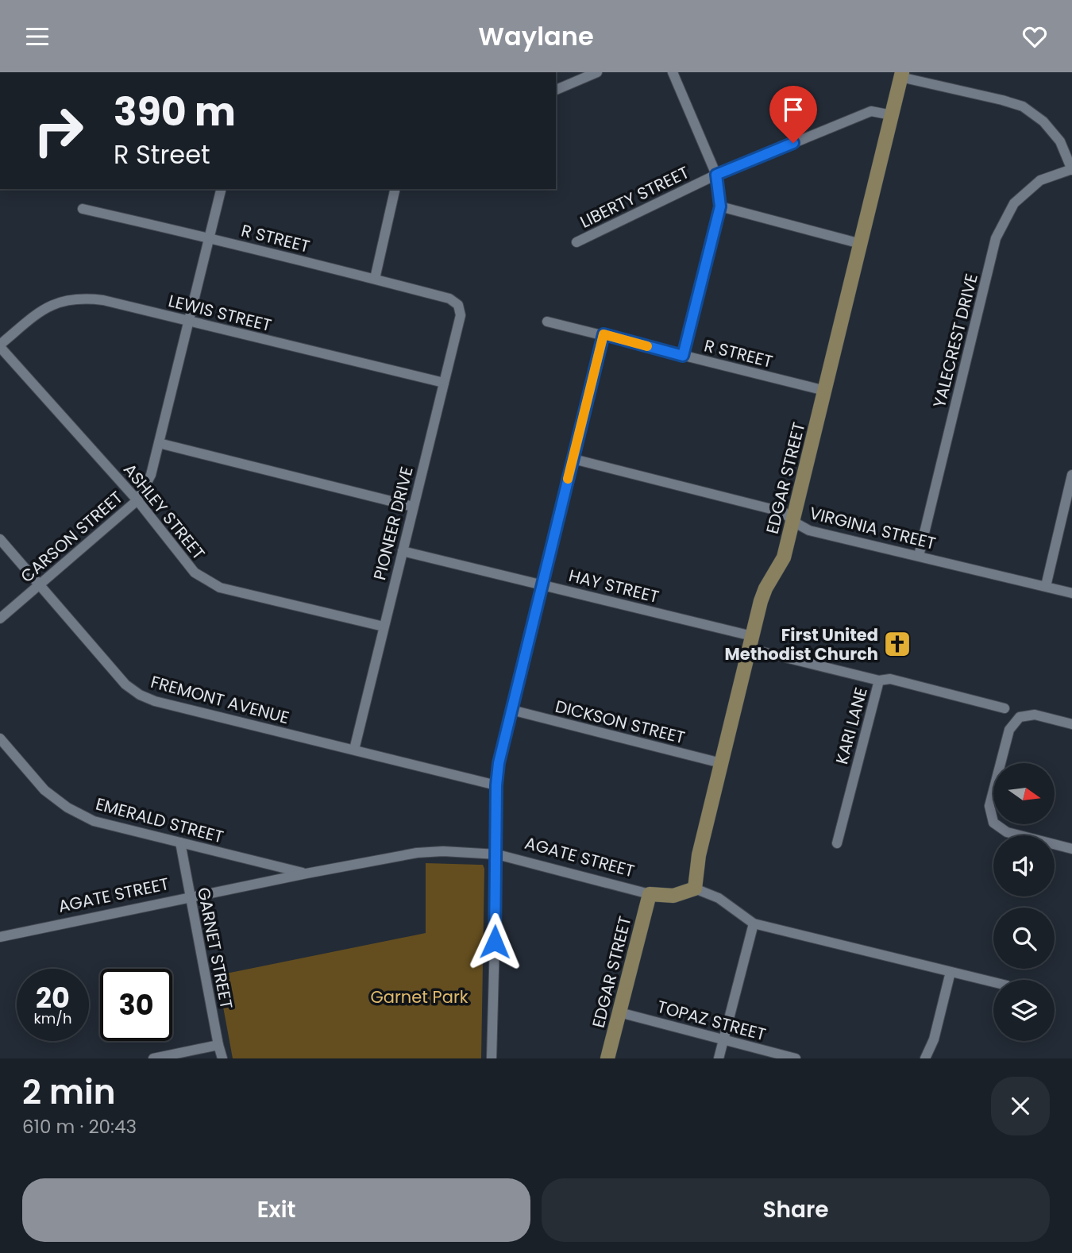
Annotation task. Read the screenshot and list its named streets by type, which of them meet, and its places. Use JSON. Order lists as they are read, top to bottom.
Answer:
{
  "streets": {
    "street": [
      "LIBERTY STREET",
      "R STREET",
      "LEWIS STREET",
      "YALECREST DRIVE",
      "EDGAR STREET",
      "ASHLEY STREET",
      "PIONEER DRIVE",
      "VIRGINIA STREET",
      "CARSON STREET",
      "HAY STREET",
      "FREMONT AVENUE",
      "DICKSON STREET",
      "KARI LANE",
      "EMERALD STREET",
      "AGATE STREET",
      "GARNET STREET",
      "TOPAZ STREET"
    ]
  },
  "crossings": [
    ["LIBERTY STREET", "EDGAR STREET"],
    ["R STREET", "EDGAR STREET"],
    ["R STREET", "PIONEER DRIVE"],
    ["LEWIS STREET", "ASHLEY STREET"],
    ["LEWIS STREET", "PIONEER DRIVE"],
    ["YALECREST DRIVE", "VIRGINIA STREET"],
    ["EDGAR STREET", "VIRGINIA STREET"],
    ["EDGAR STREET", "HAY STREET"],
    ["EDGAR STREET", "DICKSON STREET"],
    ["EDGAR STREET", "KARI LANE"],
    ["EDGAR STREET", "AGATE STREET"],
    ["EDGAR STREET", "TOPAZ STREET"],
    ["ASHLEY STREET", "PIONEER DRIVE"],
    ["ASHLEY STREET", "CARSON STREET"],
    ["PIONEER DRIVE", "HAY STREET"],
    ["PIONEER DRIVE", "FREMONT AVENUE"],
    ["CARSON STREET", "FREMONT AVENUE"],
    ["HAY STREET", "KARI LANE"],
    ["EMERALD STREET", "AGATE STREET"],
    ["EMERALD STREET", "GARNET STREET"],
    ["AGATE STREET", "GARNET STREET"]
  ],
  "parks": ["Garnet Park"],
  "places": {
    "church": ["First United Methodist Church"]
  },
  "north": "right",
  "page": {
    "header": "Waylane",
    "turn": ["390 m", "R Street"],
    "speed": "20 km/h",
    "limit": "30",
    "heading": ["2 min", "610 m · 20:43"],
    "buttons": ["Exit", "Share"]
  }
}
